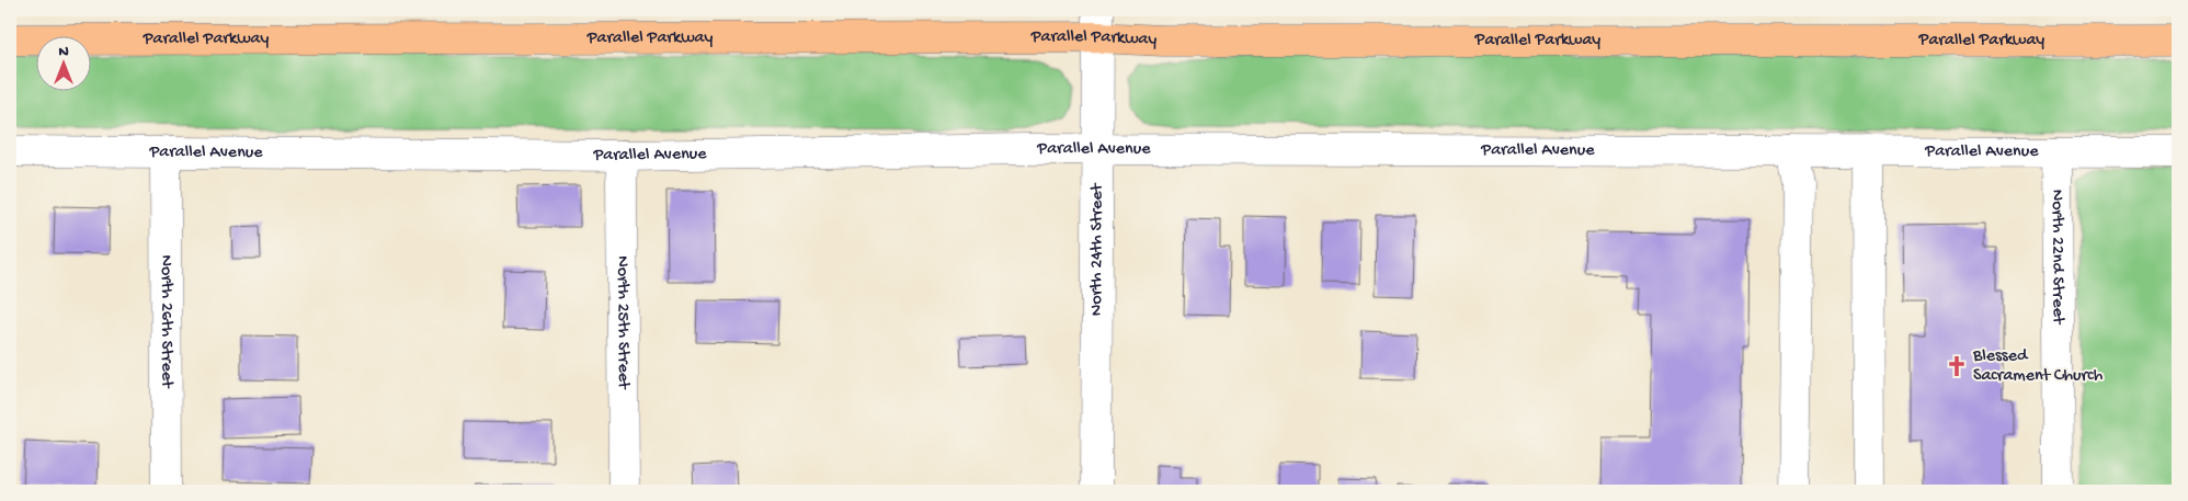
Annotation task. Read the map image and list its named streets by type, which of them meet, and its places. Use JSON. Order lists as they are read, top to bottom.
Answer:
{
  "streets": {
    "main road": ["Parallel Parkway"],
    "street": [
      "Parallel Avenue",
      "North 24th Street",
      "North 22nd Street",
      "North 26th Street",
      "North 25th Street"
    ]
  },
  "crossings": [
    ["Parallel Parkway", "North 24th Street"],
    ["Parallel Avenue", "North 24th Street"],
    ["Parallel Avenue", "North 22nd Street"],
    ["Parallel Avenue", "North 26th Street"],
    ["Parallel Avenue", "North 25th Street"]
  ],
  "places": {
    "church": ["Blessed Sacrament Church"]
  },
  "north": "top"
}
